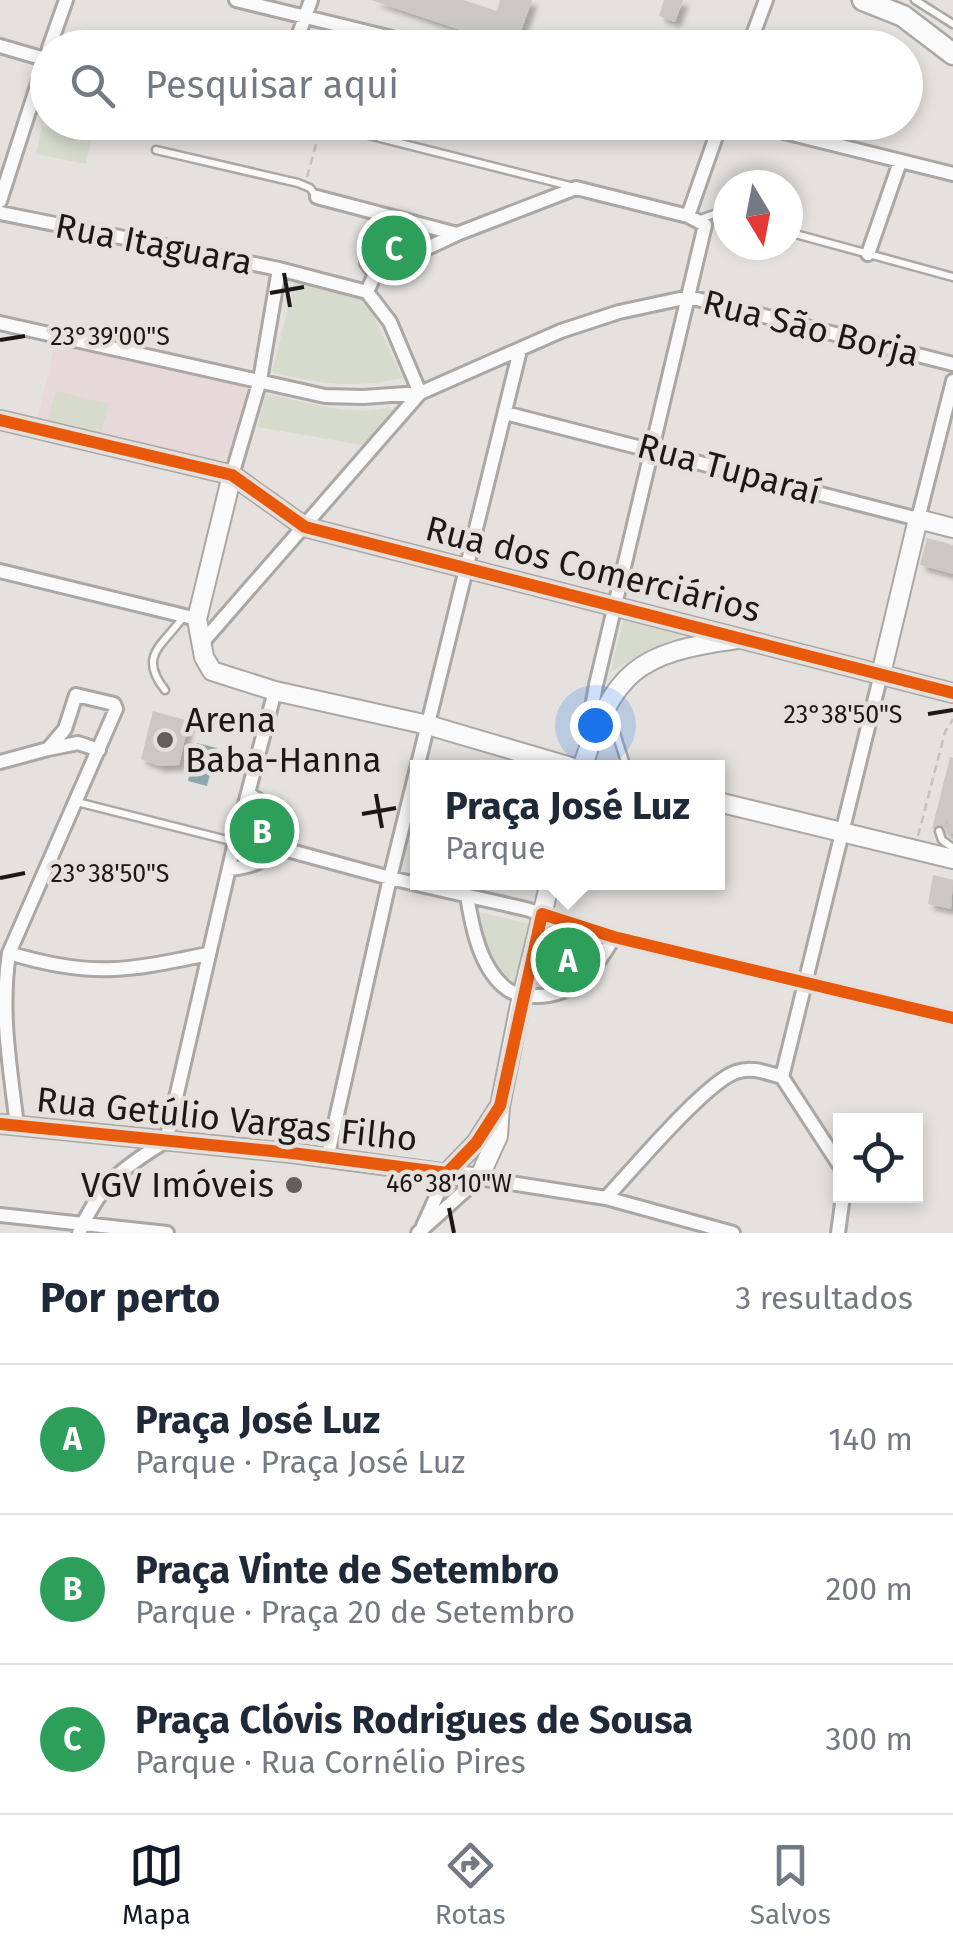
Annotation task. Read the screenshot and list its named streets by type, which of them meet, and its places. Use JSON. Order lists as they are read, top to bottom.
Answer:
{
  "streets": {
    "street": [
      "Rua Itaguara",
      "Rua São Borja",
      "Rua Tuparaí",
      "Rua dos Comerciários",
      "Rua Getúlio Vargas Filho"
    ]
  },
  "crossings": [
    ["Rua São Borja", "Rua dos Comerciários"]
  ],
  "places": ["Arena Baba-Hanna", "VGV Imóveis"],
  "north": "bottom",
  "page": {
    "search": "Pesquisar aqui",
    "pins": ["C", "B", "A"],
    "popup": ["Praça José Luz", "Parque"],
    "heading": ["Por perto", "3 resultados"],
    "list": [
      {
        "mark": "A",
        "name": "Praça José Luz",
        "note": "Parque · Praça José Luz",
        "value": "140 m"
      },
      {
        "mark": "B",
        "name": "Praça Vinte de Setembro",
        "note": "Parque · Praça 20 de Setembro",
        "value": "200 m"
      },
      {
        "mark": "C",
        "name": "Praça Clóvis Rodrigues de Sousa",
        "note": "Parque · Rua Cornélio Pires",
        "value": "300 m"
      }
    ],
    "nav": ["Mapa", "Rotas", "Salvos"]
  },
  "coordinates": ["23°39'00\"S", "23°38'50\"S", "46°38'10\"W"]
}
